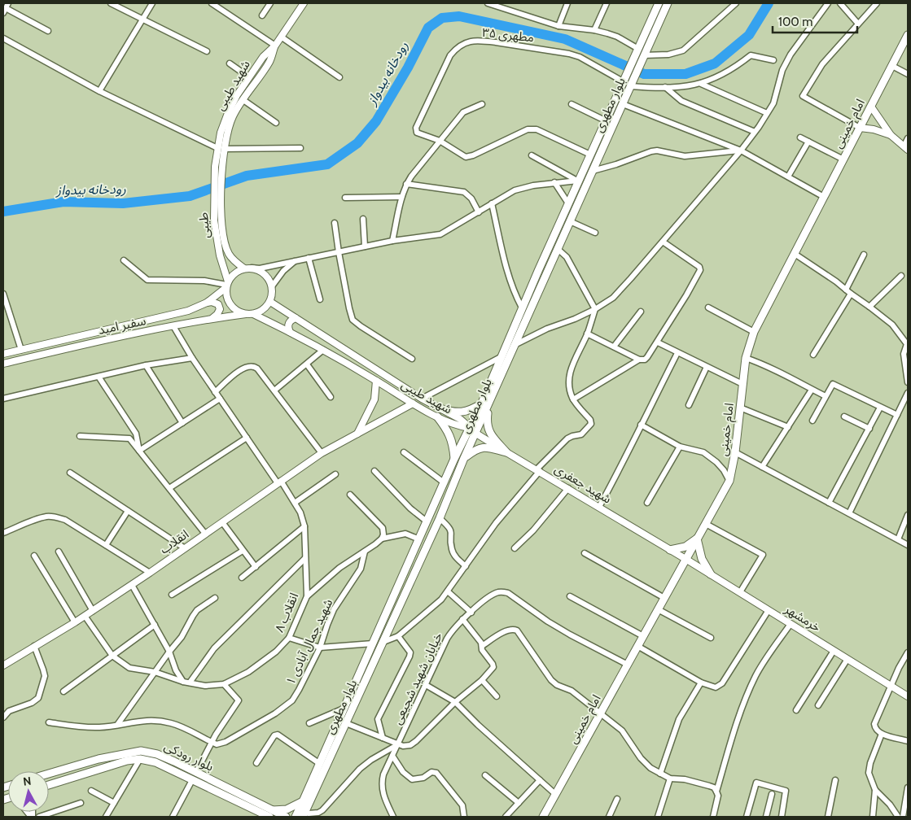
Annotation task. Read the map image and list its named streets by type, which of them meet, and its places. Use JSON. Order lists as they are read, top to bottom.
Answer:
{
  "streets": {
    "main road": ["بلوار مطهری", "امام خمینی", "بلوار رودکی"],
    "street": [
      "مطهری ۳۵",
      "شهید طیبی",
      "طیبی",
      "سفیر امید",
      "شهید جعفری",
      "انقلاب",
      "انقلاب ۸",
      "خرمشهر",
      "شهید جمال آبادی ۱",
      "خیابان شهید شجیعی"
    ]
  },
  "crossings": [
    ["مطهری ۳۵", "بلوار مطهری"],
    ["شهید طیبی", "بلوار مطهری"],
    ["شهید طیبی", "طیبی"],
    ["شهید طیبی", "سفیر امید"],
    ["شهید طیبی", "شهید جعفری"],
    ["شهید طیبی", "انقلاب"],
    ["بلوار مطهری", "شهید جعفری"],
    ["امام خمینی", "شهید جعفری"],
    ["امام خمینی", "خرمشهر"],
    ["امام خمینی", "خیابان شهید شجیعی"],
    ["طیبی", "سفیر امید"],
    ["سفیر امید", "انقلاب ۸"],
    ["شهید جعفری", "خرمشهر"],
    ["انقلاب", "انقلاب ۸"]
  ],
  "water": ["رودخانه بیدواز"],
  "scale_bar": "100 m",
  "north": "top"
}
